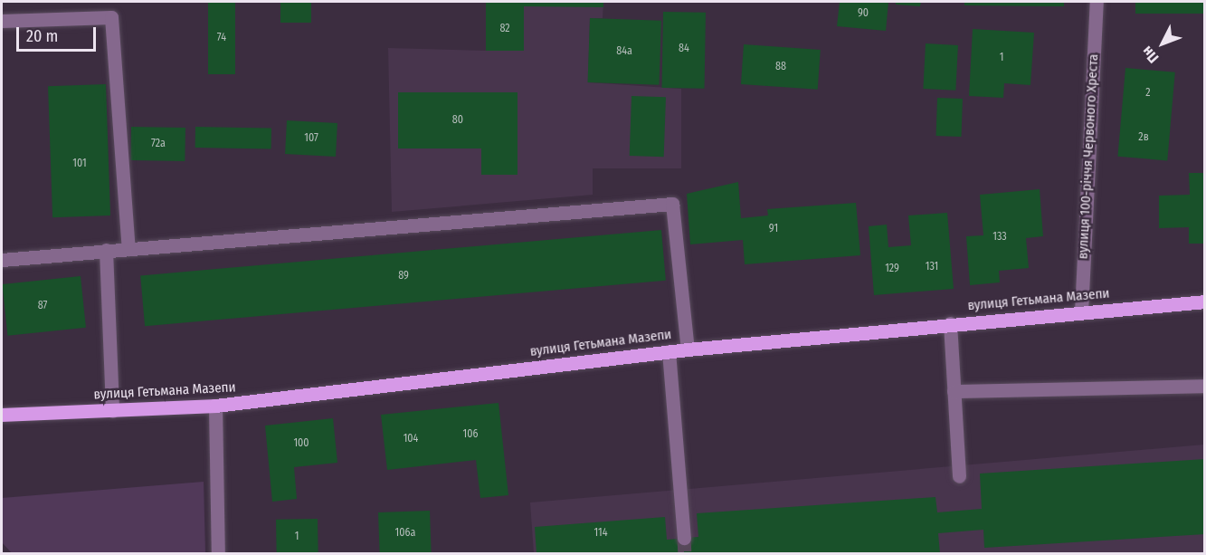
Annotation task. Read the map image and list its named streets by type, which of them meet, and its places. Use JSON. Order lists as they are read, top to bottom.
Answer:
{
  "streets": {
    "main road": ["вулиця Гетьмана Мазепи"],
    "street": ["вулиця 100-річчя Червоного Хреста"]
  },
  "crossings": [
    ["вулиця 100-річчя Червоного Хреста", "вулиця Гетьмана Мазепи"]
  ],
  "house_numbers": [
    "90",
    "82",
    "74",
    "84",
    "84а",
    "1",
    "88",
    "2",
    "80",
    "2в",
    "107",
    "72а",
    "101",
    "91",
    "133",
    "131",
    "129",
    "89",
    "87",
    "106",
    "104",
    "100",
    "106а",
    "114",
    "1"
  ],
  "scale_bar": "20 m",
  "north": "bottom left"
}
